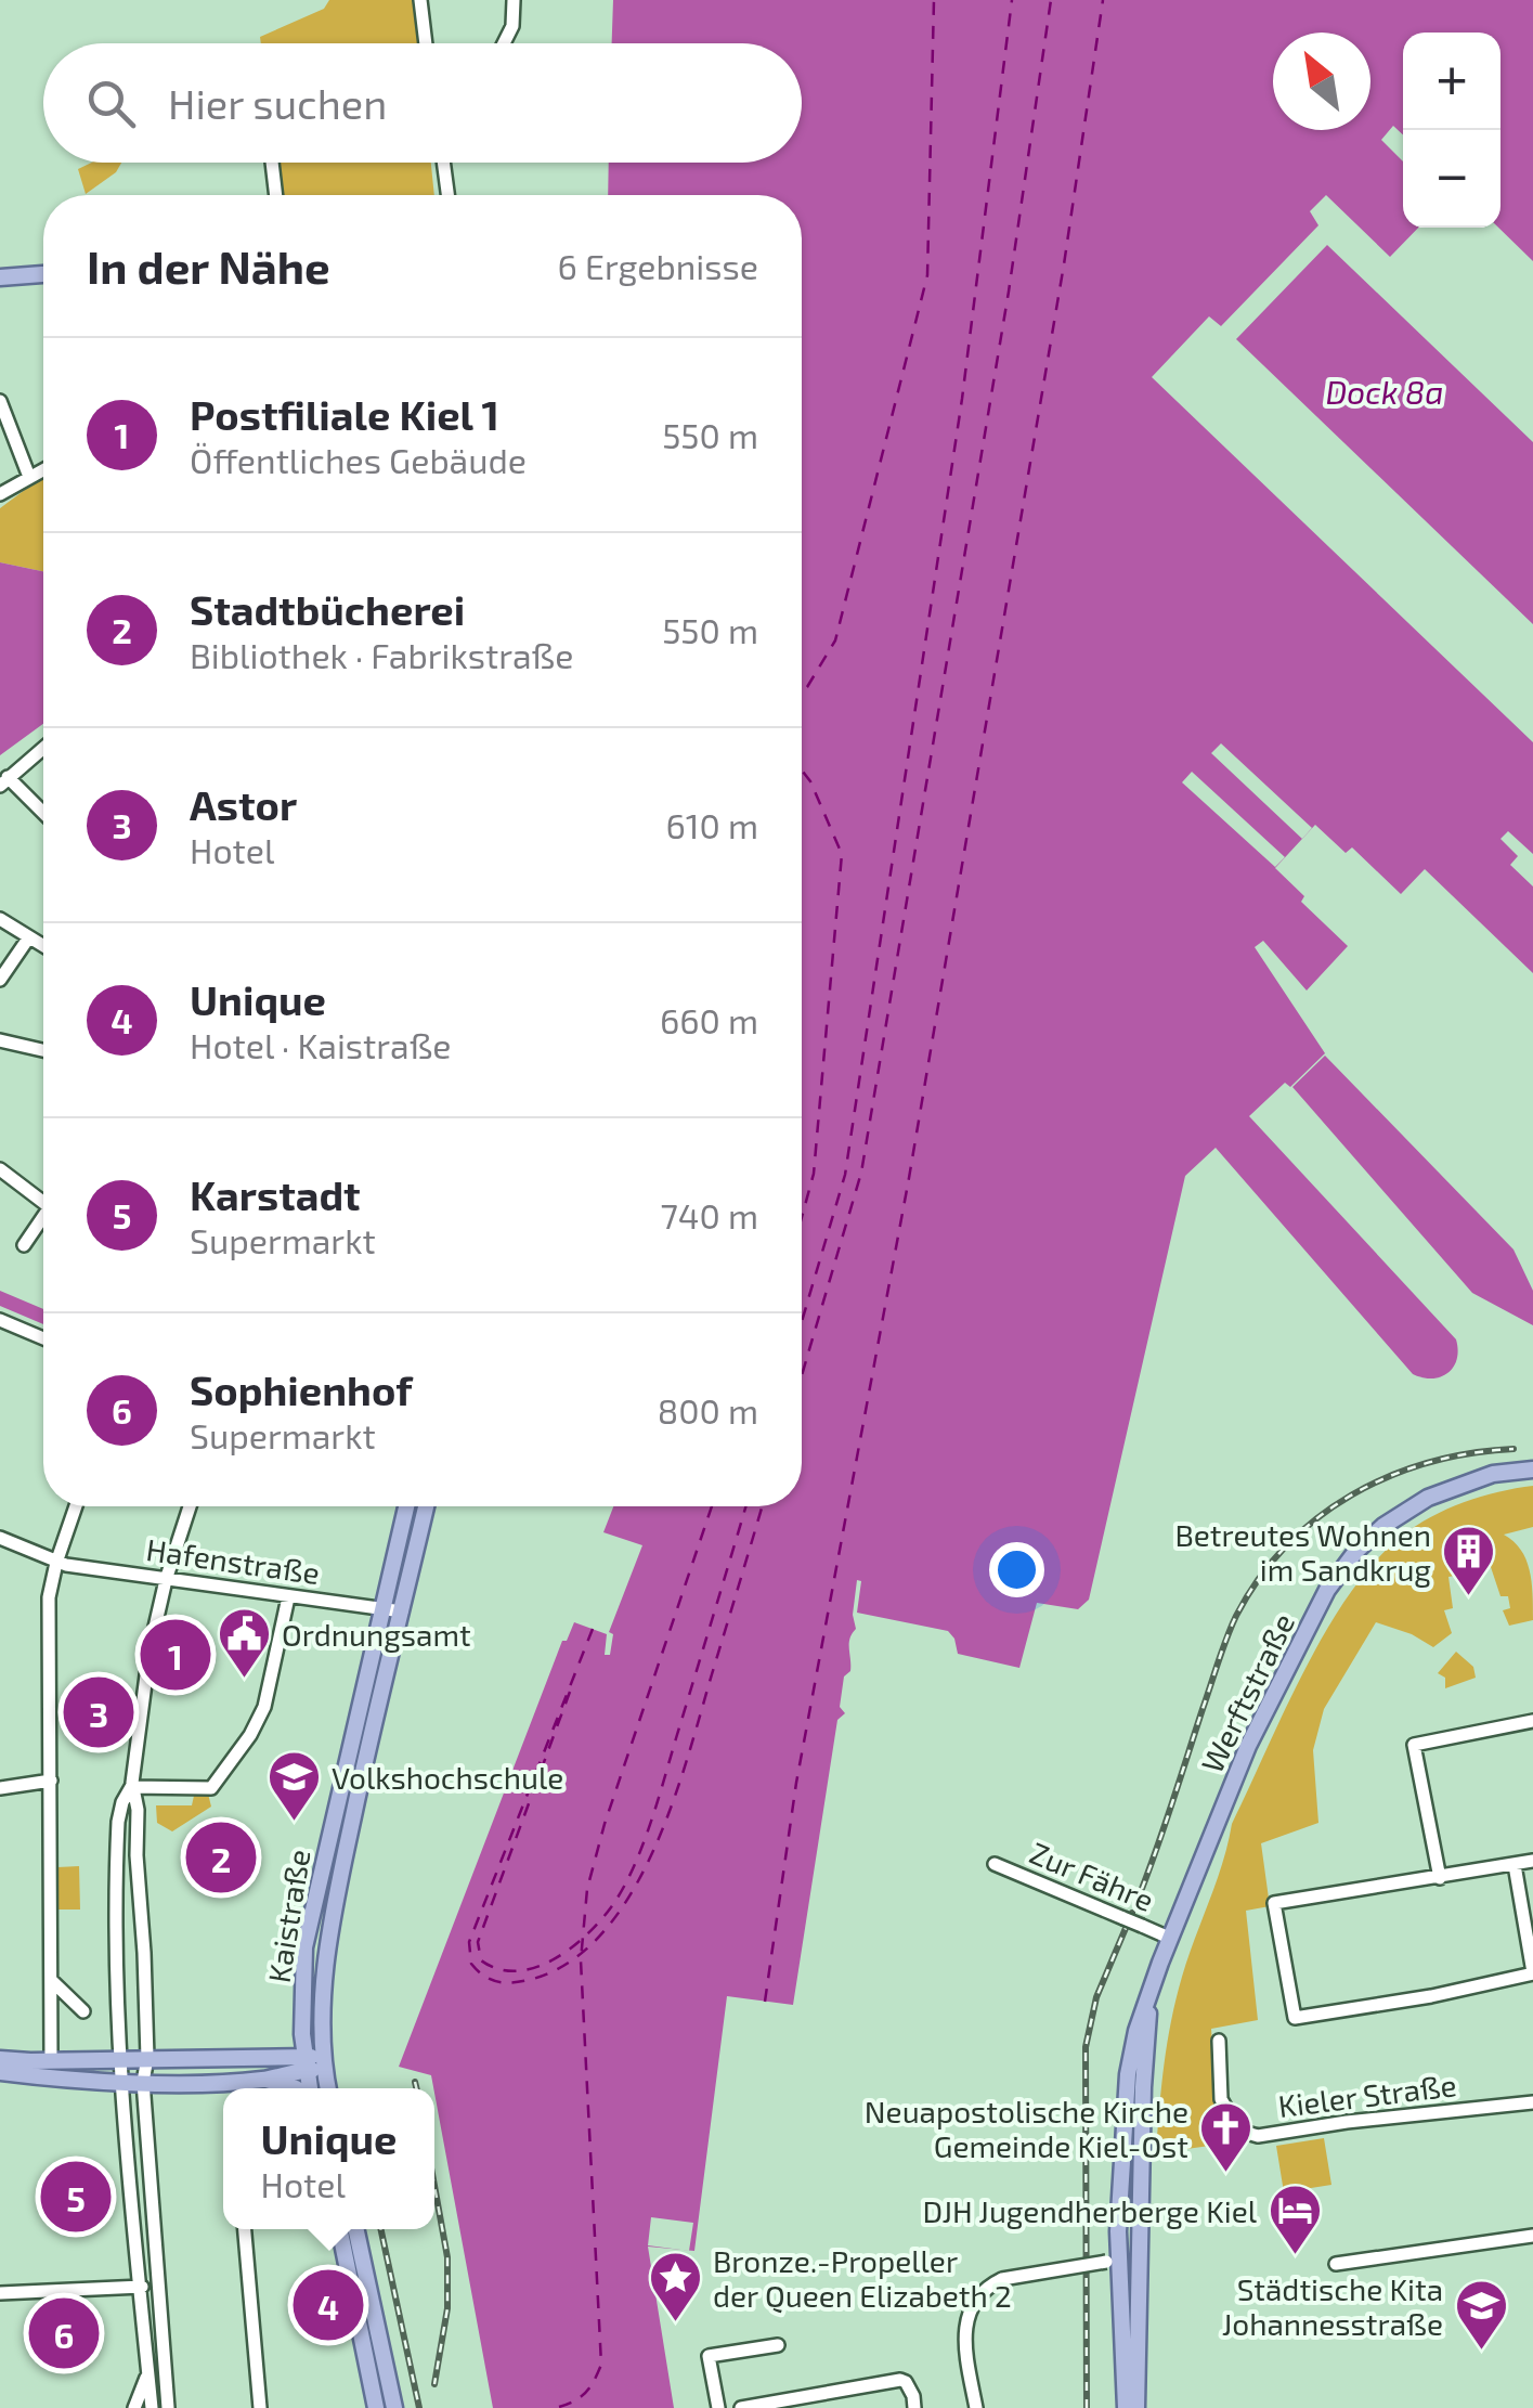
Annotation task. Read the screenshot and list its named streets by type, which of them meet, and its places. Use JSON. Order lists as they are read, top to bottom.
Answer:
{
  "streets": {
    "main road": ["Werftstraße", "Kaistraße"],
    "street": ["Hafenstraße", "Zur Fähre", "Kieler Straße"]
  },
  "crossings": [
    ["Hafenstraße", "Kaistraße"],
    ["Werftstraße", "Zur Fähre"]
  ],
  "water": ["Dock 8a"],
  "places": {
    "building": ["Betreutes Wohnen im Sandkrug"],
    "public building": ["Ordnungsamt"],
    "school or university": ["Volkshochschule", "Städtische Kita Johannesstraße"],
    "church": ["Neuapostolische Kirche Gemeinde Kiel-Ost"],
    "hotel": ["DJH Jugendherberge Kiel"],
    "place": ["Bronze.-Propeller der Queen Elizabeth 2"]
  },
  "north": "top left",
  "page": {
    "map_buttons": ["+", "−"],
    "search": "Hier suchen",
    "heading": ["In der Nähe", "6 Ergebnisse"],
    "list": [
      {
        "mark": "1",
        "name": "Postfiliale Kiel 1",
        "note": "Öffentliches Gebäude",
        "value": "550 m"
      },
      {
        "mark": "2",
        "name": "Stadtbücherei",
        "note": "Bibliothek · Fabrikstraße",
        "value": "550 m"
      },
      {
        "mark": "3",
        "name": "Astor",
        "note": "Hotel",
        "value": "610 m"
      },
      {
        "mark": "4",
        "name": "Unique",
        "note": "Hotel · Kaistraße",
        "value": "660 m"
      },
      {
        "mark": "5",
        "name": "Karstadt",
        "note": "Supermarkt",
        "value": "740 m"
      },
      {
        "mark": "6",
        "name": "Sophienhof",
        "note": "Supermarkt",
        "value": "800 m"
      }
    ],
    "pins": [
      "1",
      "3",
      "2",
      "5",
      "4",
      "6"
    ],
    "popup": ["Unique", "Hotel"]
  }
}
